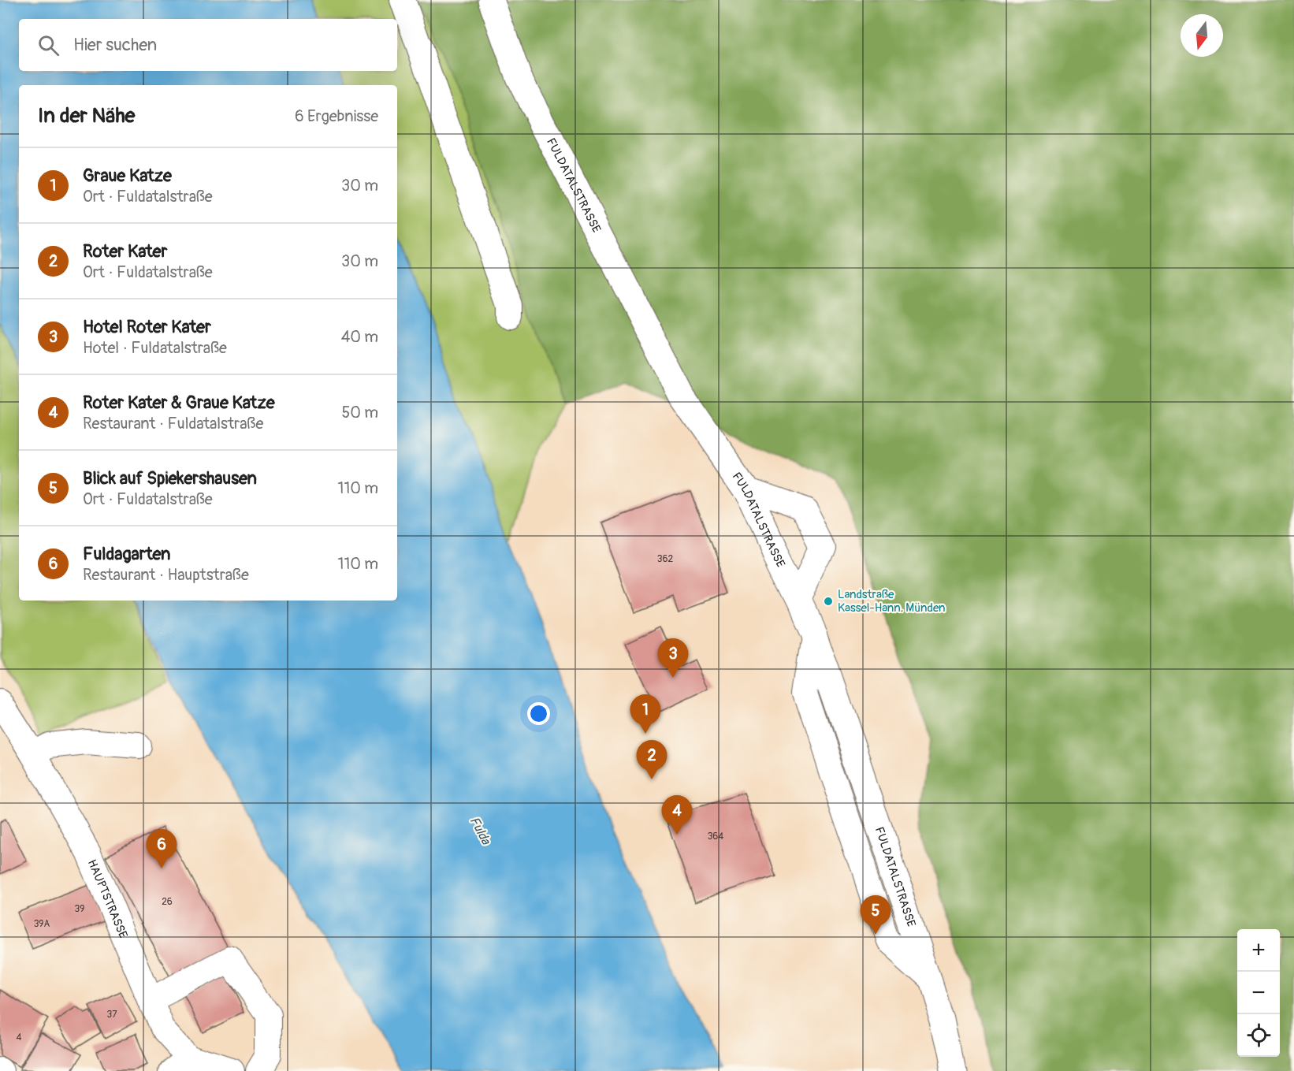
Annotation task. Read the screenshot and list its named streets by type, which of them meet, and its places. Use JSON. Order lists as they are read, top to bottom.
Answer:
{
  "streets": {
    "main road": ["FULDATALSTRASSE"],
    "street": ["HAUPTSTRASSE"]
  },
  "water": ["Fulda"],
  "places": ["Landstraße Kassel-Hann. Münden"],
  "house_numbers": [
    "362",
    "364",
    "26",
    "39",
    "39A",
    "37",
    "4"
  ],
  "north": "bottom",
  "page": {
    "search": "Hier suchen",
    "heading": ["In der Nähe", "6 Ergebnisse"],
    "list": [
      {
        "mark": "1",
        "name": "Graue Katze",
        "note": "Ort · Fuldatalstraße",
        "value": "30 m"
      },
      {
        "mark": "2",
        "name": "Roter Kater",
        "note": "Ort · Fuldatalstraße",
        "value": "30 m"
      },
      {
        "mark": "3",
        "name": "Hotel Roter Kater",
        "note": "Hotel · Fuldatalstraße",
        "value": "40 m"
      },
      {
        "mark": "4",
        "name": "Roter Kater & Graue Katze",
        "note": "Restaurant · Fuldatalstraße",
        "value": "50 m"
      },
      {
        "mark": "5",
        "name": "Blick auf Spiekershausen",
        "note": "Ort · Fuldatalstraße",
        "value": "110 m"
      },
      {
        "mark": "6",
        "name": "Fuldagarten",
        "note": "Restaurant · Hauptstraße",
        "value": "110 m"
      }
    ],
    "pins": [
      "3",
      "1",
      "2",
      "4",
      "6",
      "5"
    ],
    "map_buttons": ["+", "−"]
  }
}
